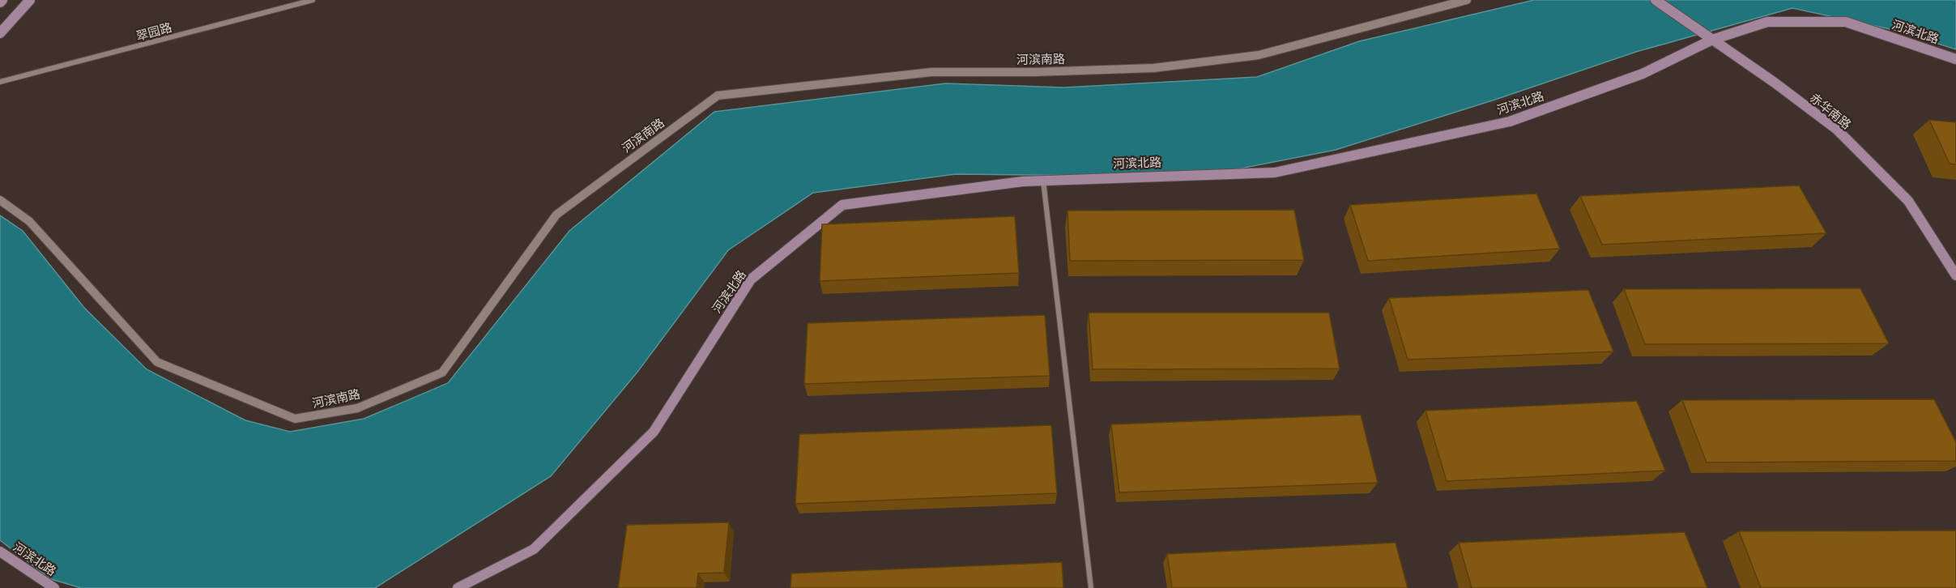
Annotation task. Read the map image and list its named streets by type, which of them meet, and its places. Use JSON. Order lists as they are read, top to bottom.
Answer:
{
  "streets": {
    "main road": ["河滨北路", "赤华南路"],
    "street": ["翠园路", "河滨南路"]
  },
  "crossings": [
    ["河滨北路", "赤华南路"]
  ]
}
